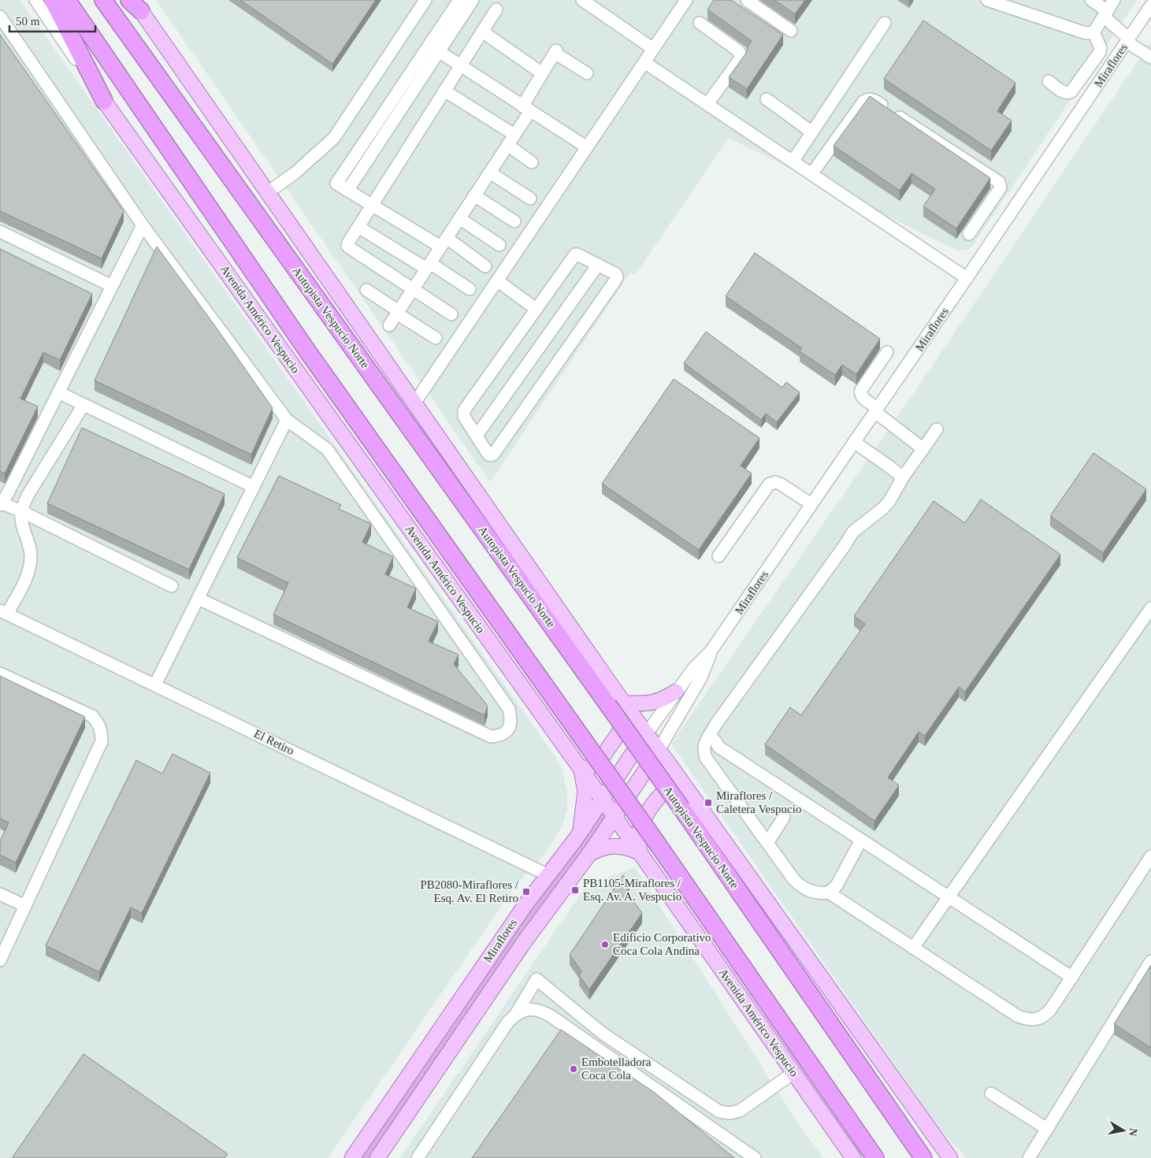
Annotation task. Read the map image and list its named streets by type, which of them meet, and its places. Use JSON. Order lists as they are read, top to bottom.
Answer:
{
  "streets": {
    "highway": ["Autopista Vespucio Norte"],
    "main road": ["Miraflores", "Avenida Américo Vespucio"],
    "street": ["El Retiro"]
  },
  "crossings": [
    ["Miraflores", "Avenida Américo Vespucio"],
    ["Miraflores", "El Retiro"]
  ],
  "places": {
    "transit": ["Miraflores / Caletera Vespucio", "PB1105-Miraflores / Esq. Av. A. Vespucio", "PB2080-Miraflores / Esq. Av. El Retiro"],
    "other": ["Edificio Corporativo Coca Cola Andina", "Embotelladora Coca Cola"]
  },
  "scale_bar": "50 m",
  "north": "right"
}
